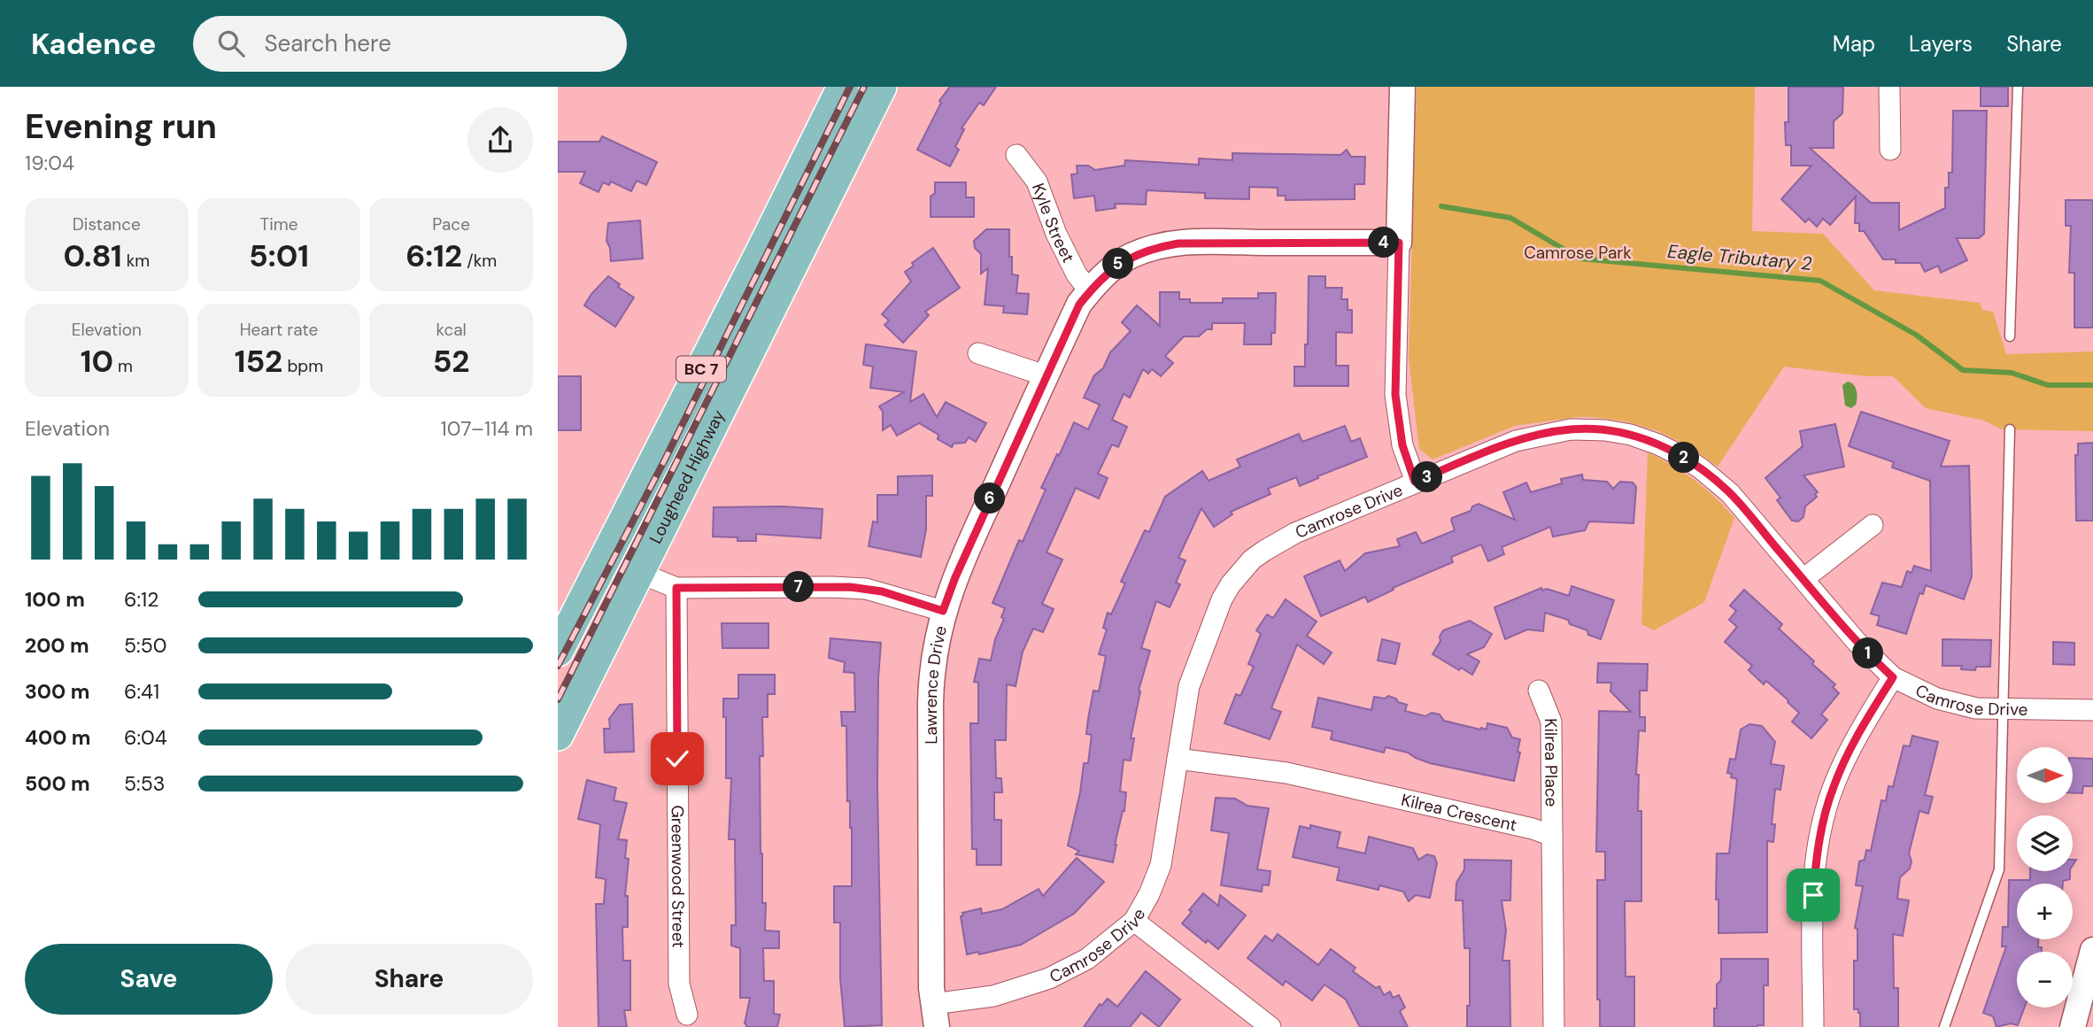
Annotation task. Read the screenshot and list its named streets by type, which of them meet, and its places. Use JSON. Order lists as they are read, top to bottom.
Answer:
{
  "streets": {
    "main road": ["BC 7", "Lougheed Highway"],
    "street": [
      "Kyle Street",
      "Camrose Drive",
      "Lawrence Drive",
      "Kilrea Place",
      "Kilrea Crescent",
      "Greenwood Street"
    ]
  },
  "crossings": [
    ["Kyle Street", "Lawrence Drive"],
    ["Camrose Drive", "Lawrence Drive"],
    ["Camrose Drive", "Kilrea Crescent"],
    ["Kilrea Place", "Kilrea Crescent"]
  ],
  "water": ["Eagle Tributary 2"],
  "parks": ["Camrose Park"],
  "north": "right",
  "page": {
    "header": "Kadence",
    "search": "Search here",
    "nav": ["Map", "Layers", "Share"],
    "heading": ["Evening run", "19:04"],
    "stats": [
      ["Distance", "0.81 km"],
      ["Time", "5:01"],
      ["Pace", "6:12 /km"],
      ["Elevation", "10 m"],
      ["Heart rate", "152 bpm"],
      ["kcal", "52"]
    ],
    "pins": [
      "4",
      "5",
      "2",
      "3",
      "6",
      "7",
      "1"
    ],
    "chart": ["Elevation", "107–114 m"],
    "list": [
      {
        "name": "100 m",
        "note": "6:12"
      },
      {
        "name": "200 m",
        "note": "5:50"
      },
      {
        "name": "300 m",
        "note": "6:41"
      },
      {
        "name": "400 m",
        "note": "6:04"
      },
      {
        "name": "500 m",
        "note": "5:53"
      }
    ],
    "map_buttons": ["+", "−"],
    "buttons": ["Save", "Share"]
  }
}
